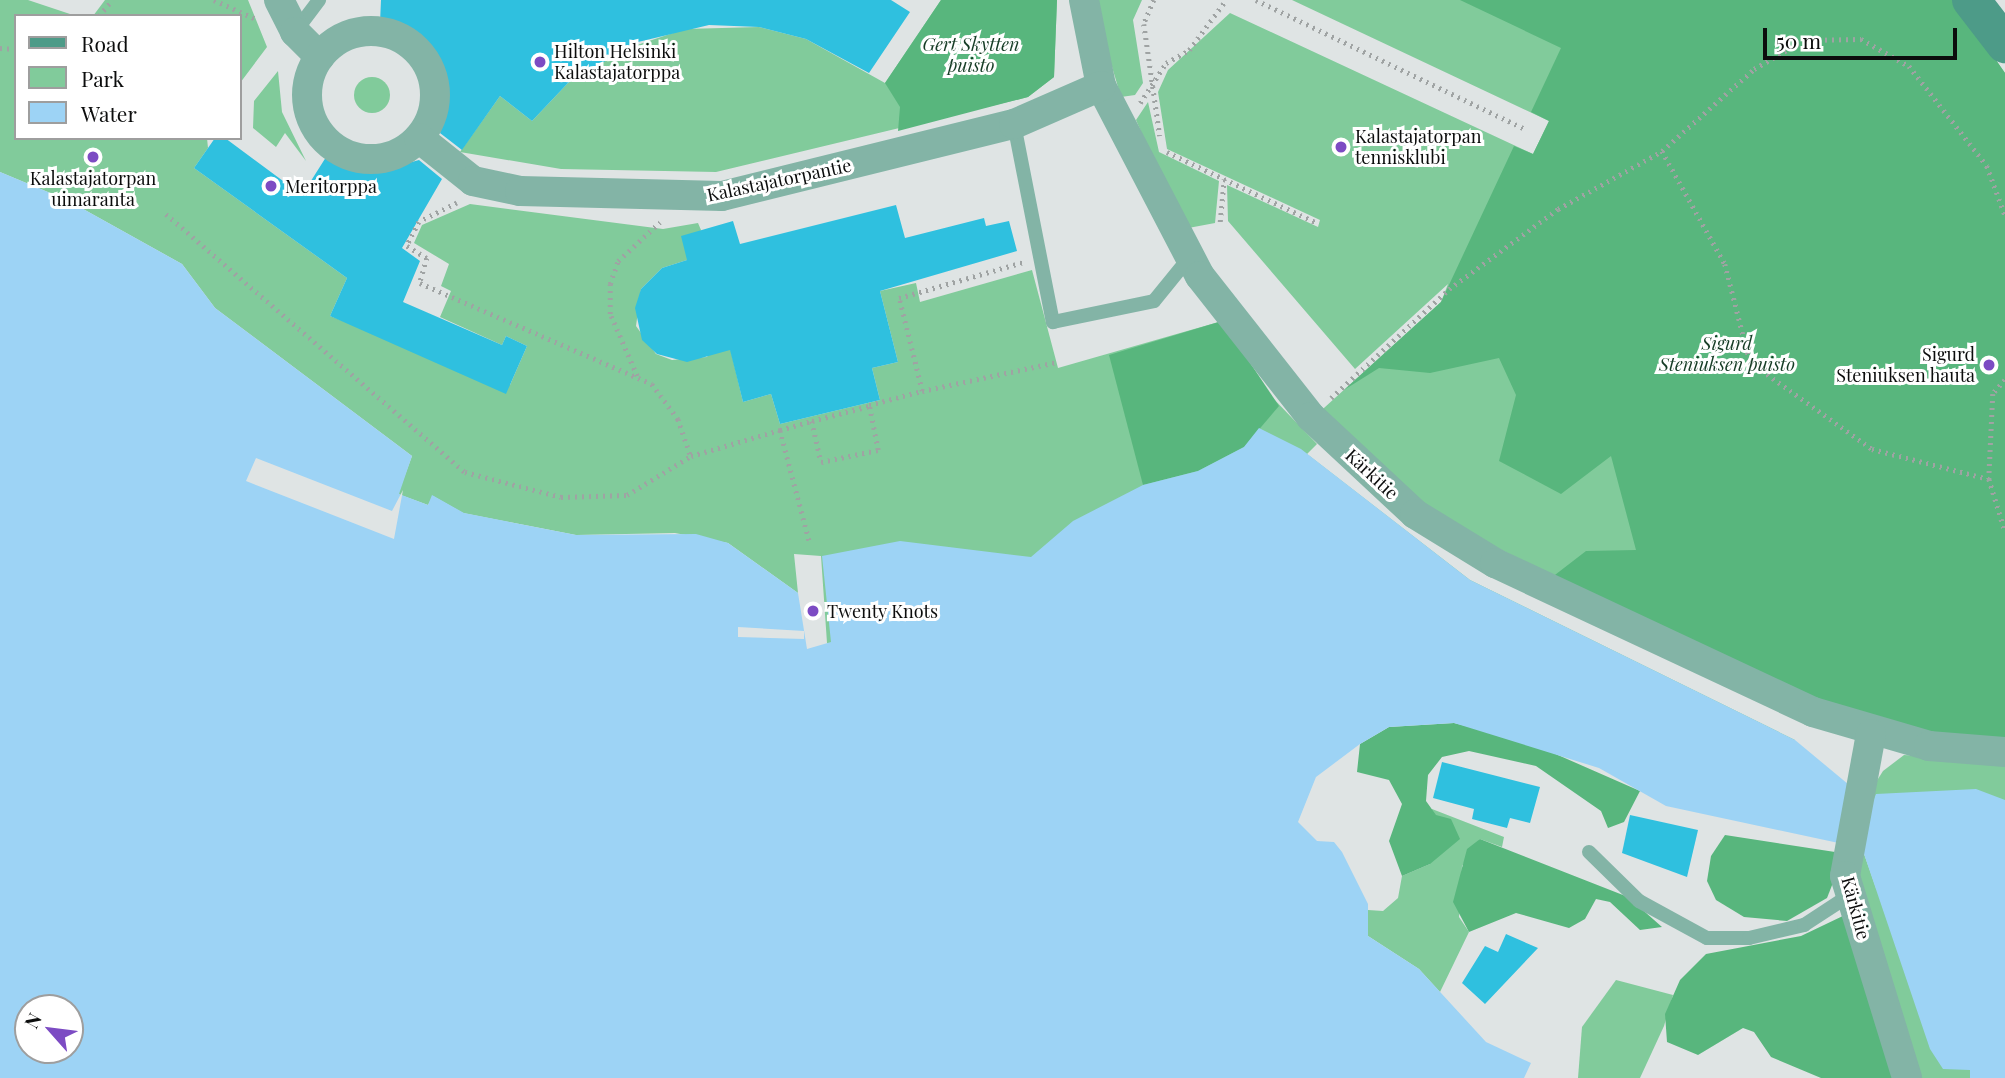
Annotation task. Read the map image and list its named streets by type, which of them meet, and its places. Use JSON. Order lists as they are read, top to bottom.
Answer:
{
  "streets": {
    "street": ["Kalastajatorpantie", "Kärkitie"]
  },
  "crossings": [
    ["Kalastajatorpantie", "Kärkitie"]
  ],
  "parks": ["Gert Skytten puisto", "Sigurd Steniuksen puisto"],
  "places": [
    "Hilton Helsinki Kalastajatorppa",
    "Kalastajatorpan tennisklubi",
    "Kalastajatorpan uimaranta",
    "Meritorppa",
    "Sigurd Steniuksen hauta",
    "Twenty Knots"
  ],
  "legend": ["Road", "Park", "Water"],
  "scale_bar": "50 m",
  "north": "top left"
}
